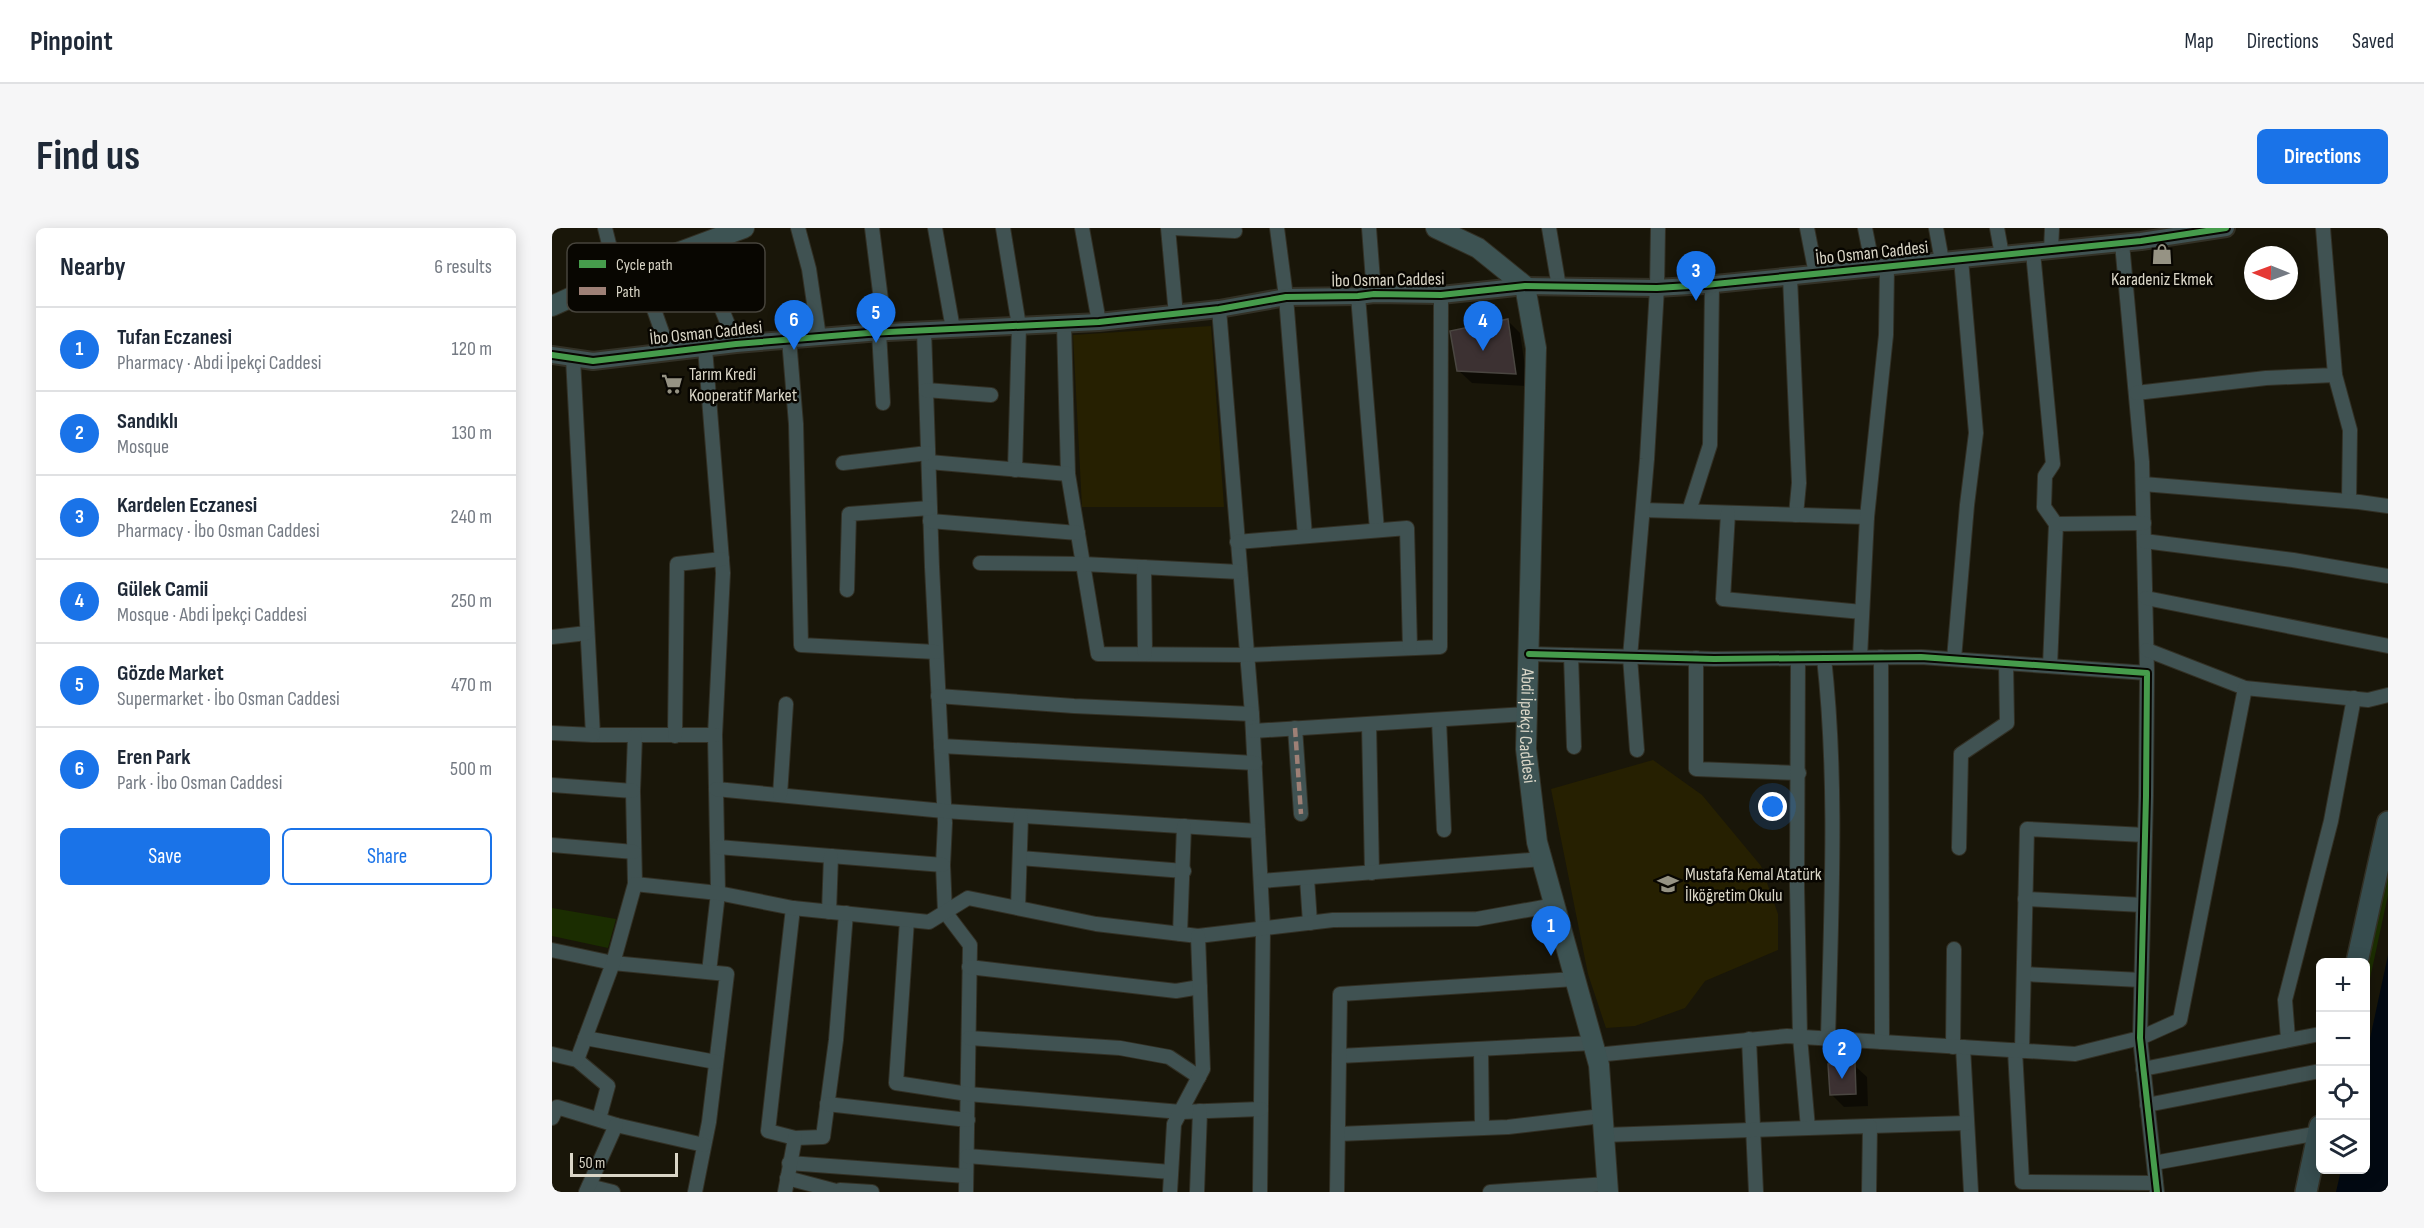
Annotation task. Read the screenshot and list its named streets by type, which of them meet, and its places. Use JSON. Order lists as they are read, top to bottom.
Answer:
{
  "streets": {
    "main road": ["Abdi İpekçi Caddesi"],
    "street": ["İbo Osman Caddesi"]
  },
  "crossings": [
    ["İbo Osman Caddesi", "Abdi İpekçi Caddesi"]
  ],
  "places": {
    "shop": ["Karadeniz Ekmek"],
    "supermarket": ["Tarım Kredi Kooperatif Market"],
    "school or university": ["Mustafa Kemal Atatürk İlköğretim Okulu"]
  },
  "legend": ["Cycle path", "Path"],
  "scale_bar": "50 m",
  "north": "left",
  "page": {
    "header": "Pinpoint",
    "nav": ["Map", "Directions", "Saved"],
    "buttons": [
      "Directions",
      ["Save", "Share"]
    ],
    "title": "Find us",
    "heading": ["Nearby", "6 results"],
    "pins": [
      "3",
      "5",
      "6",
      "4",
      "1",
      "2"
    ],
    "list": [
      {
        "mark": "1",
        "name": "Tufan Eczanesi",
        "note": "Pharmacy · Abdi İpekçi Caddesi",
        "value": "120 m"
      },
      {
        "mark": "2",
        "name": "Sandıklı",
        "note": "Mosque",
        "value": "130 m"
      },
      {
        "mark": "3",
        "name": "Kardelen Eczanesi",
        "note": "Pharmacy · İbo Osman Caddesi",
        "value": "240 m"
      },
      {
        "mark": "4",
        "name": "Gülek Camii",
        "note": "Mosque · Abdi İpekçi Caddesi",
        "value": "250 m"
      },
      {
        "mark": "5",
        "name": "Gözde Market",
        "note": "Supermarket · İbo Osman Caddesi",
        "value": "470 m"
      },
      {
        "mark": "6",
        "name": "Eren Park",
        "note": "Park · İbo Osman Caddesi",
        "value": "500 m"
      }
    ],
    "map_buttons": ["+", "−"],
    "scale": "50 m"
  }
}
